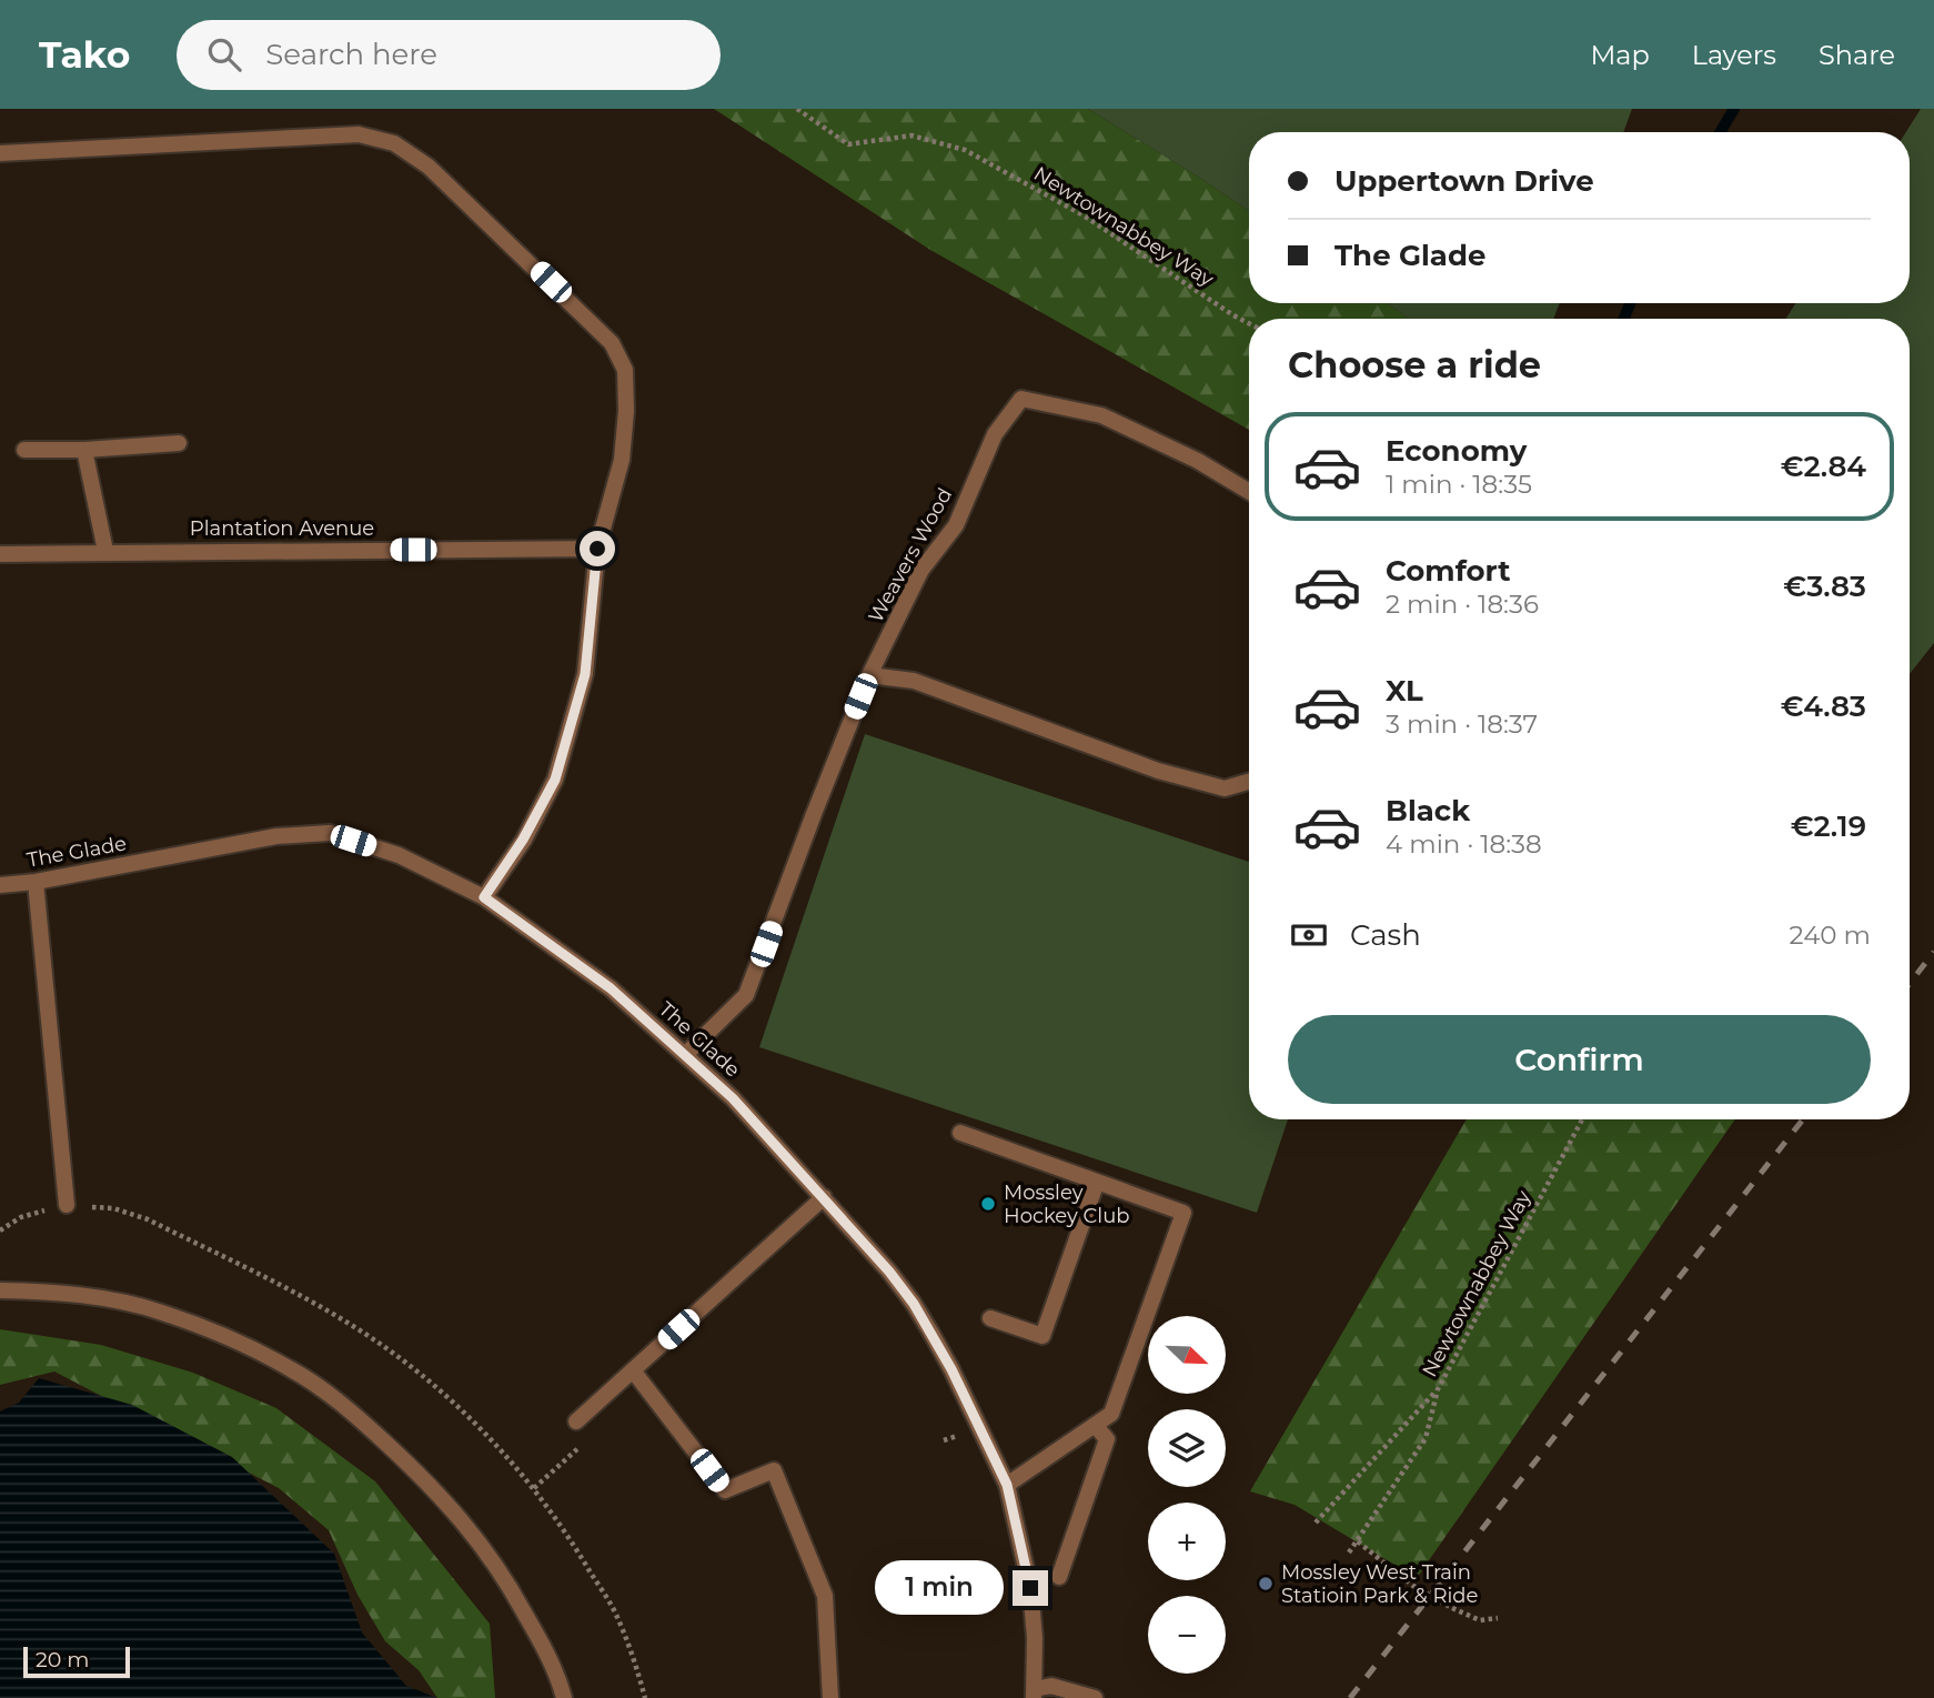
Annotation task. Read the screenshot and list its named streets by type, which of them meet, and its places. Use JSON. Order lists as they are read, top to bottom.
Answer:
{
  "streets": {
    "street": ["Plantation Avenue", "Weavers Wood", "The Glade"],
    "path": ["Newtownabbey Way"]
  },
  "crossings": [
    ["Weavers Wood", "The Glade"]
  ],
  "places": ["Mossley Hockey Club", "Mossley West Train Statioin Park & Ride"],
  "scale_bar": "20 m",
  "north": "bottom right",
  "page": {
    "header": "Tako",
    "search": "Search here",
    "nav": ["Map", "Layers", "Share"],
    "banner": ["Uppertown Drive", "The Glade"],
    "heading": "Choose a ride",
    "list": [
      {
        "name": "Economy",
        "note": "1 min · 18:35",
        "value": "€2.84"
      },
      {
        "name": "Comfort",
        "note": "2 min · 18:36",
        "value": "€3.83"
      },
      {
        "name": "XL",
        "note": "3 min · 18:37",
        "value": "€4.83"
      },
      {
        "name": "Black",
        "note": "4 min · 18:38",
        "value": "€2.19"
      }
    ],
    "pay": ["Cash", "240 m"],
    "buttons": "Confirm",
    "map_buttons": ["+", "−"],
    "bubble": "1 min",
    "scale": "20 m"
  }
}
